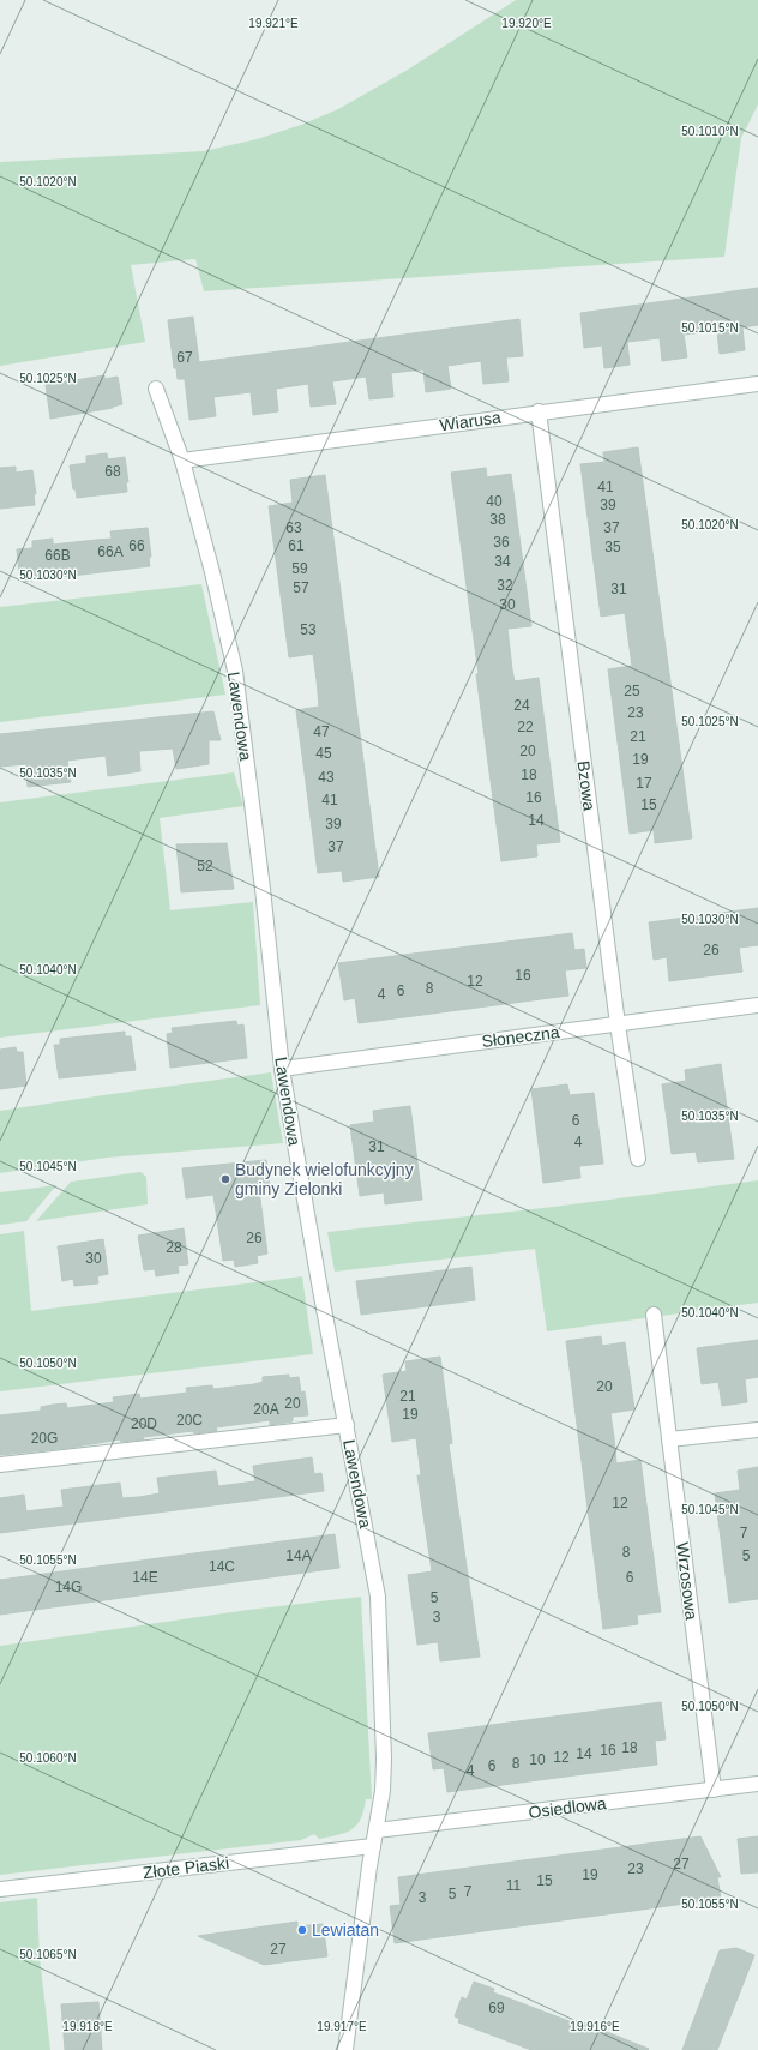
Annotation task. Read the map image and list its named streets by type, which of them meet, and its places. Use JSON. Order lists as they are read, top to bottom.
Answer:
{
  "streets": {
    "street": [
      "Wiarusa",
      "Lawendowa",
      "Bzowa",
      "Słoneczna",
      "Wrzosowa",
      "Osiedlowa",
      "Złote Piaski"
    ]
  },
  "crossings": [
    ["Wiarusa", "Lawendowa"],
    ["Wiarusa", "Bzowa"],
    ["Lawendowa", "Słoneczna"],
    ["Lawendowa", "Osiedlowa"],
    ["Lawendowa", "Złote Piaski"],
    ["Bzowa", "Słoneczna"],
    ["Wrzosowa", "Osiedlowa"]
  ],
  "places": ["Budynek wielofunkcyjny gminy Zielonki", "Lewiatan"],
  "house_numbers": [
    "67",
    "68",
    "41",
    "40",
    "39",
    "38",
    "63",
    "37",
    "36",
    "66",
    "61",
    "35",
    "66A",
    "66B",
    "34",
    "59",
    "32",
    "57",
    "31",
    "30",
    "53",
    "25",
    "24",
    "23",
    "22",
    "47",
    "21",
    "20",
    "45",
    "19",
    "18",
    "43",
    "17",
    "16",
    "41",
    "15",
    "14",
    "39",
    "37",
    "52",
    "26",
    "16",
    "12",
    "8",
    "6",
    "4",
    "6",
    "4",
    "31",
    "26",
    "28",
    "30",
    "20",
    "21",
    "20",
    "20A",
    "19",
    "20C",
    "20D",
    "20G",
    "12",
    "7",
    "8",
    "14A",
    "5",
    "14C",
    "14E",
    "6",
    "14G",
    "5",
    "3",
    "18",
    "16",
    "14",
    "12",
    "10",
    "8",
    "6",
    "4",
    "27",
    "23",
    "19",
    "15",
    "11",
    "7",
    "5",
    "3",
    "27",
    "69"
  ],
  "coordinates": [
    "19.921°E",
    "19.920°E",
    "50.1010°N",
    "50.1020°N",
    "50.1015°N",
    "50.1025°N",
    "50.1030°N",
    "50.1035°N",
    "50.1040°N",
    "50.1045°N",
    "50.1050°N",
    "50.1055°N",
    "50.1060°N",
    "50.1065°N",
    "19.918°E",
    "19.917°E",
    "19.916°E"
  ]
}
